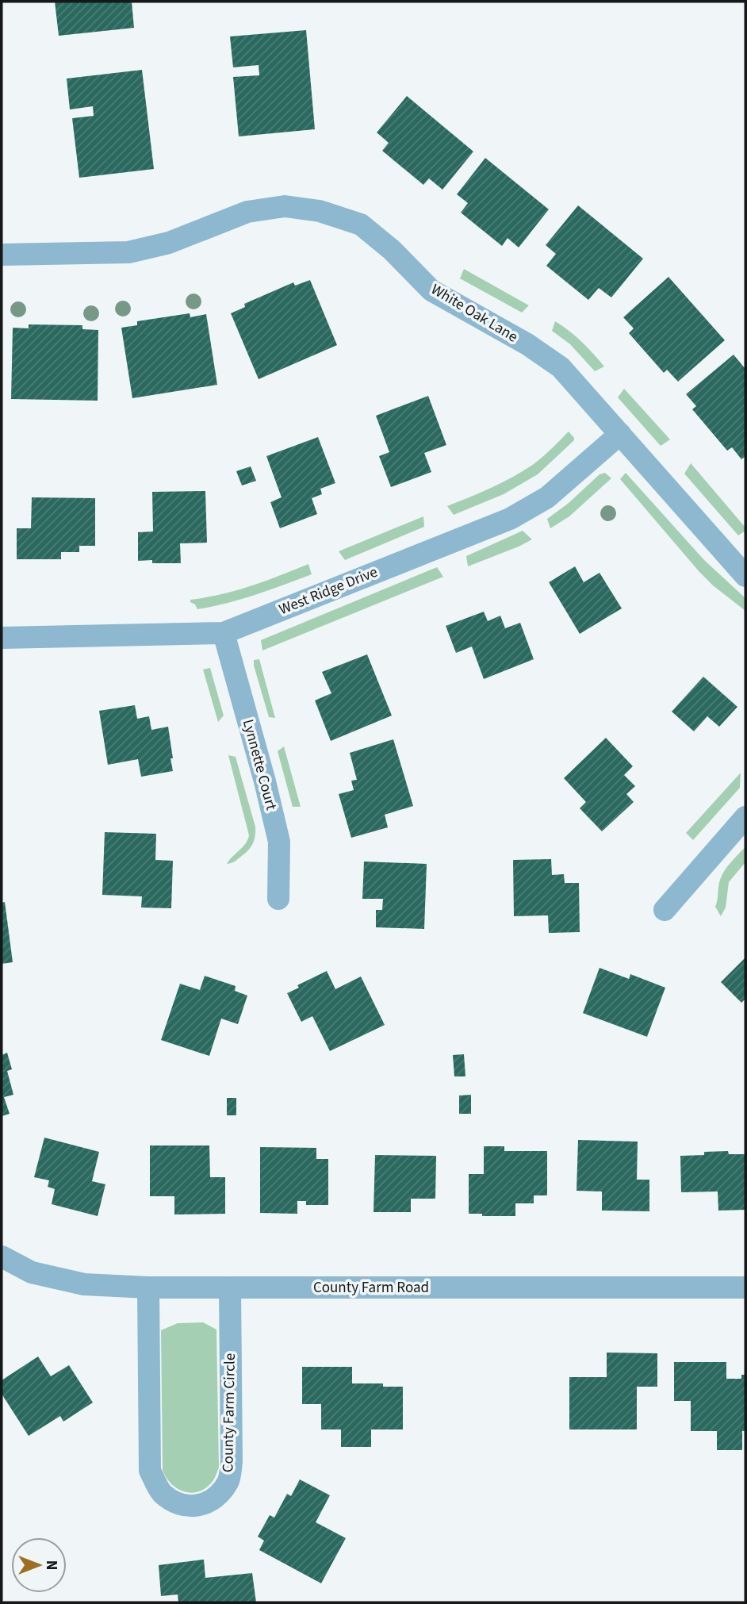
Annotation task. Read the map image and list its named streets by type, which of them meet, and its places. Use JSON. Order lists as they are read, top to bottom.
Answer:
{
  "streets": {
    "street": [
      "White Oak Lane",
      "West Ridge Drive",
      "Lynnette Court",
      "County Farm Road",
      "County Farm Circle"
    ]
  },
  "crossings": [
    ["White Oak Lane", "West Ridge Drive"],
    ["West Ridge Drive", "Lynnette Court"],
    ["County Farm Road", "County Farm Circle"]
  ],
  "north": "right"
}
